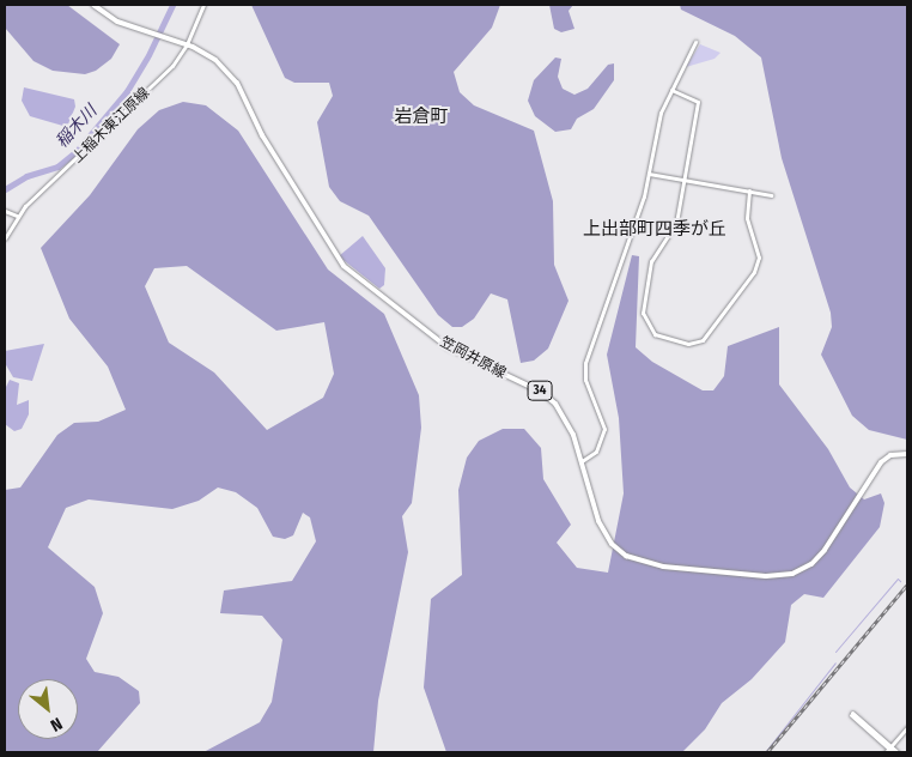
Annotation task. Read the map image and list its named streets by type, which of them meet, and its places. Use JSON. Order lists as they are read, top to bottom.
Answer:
{
  "streets": {
    "main road": ["笠岡井原線", "34"],
    "street": ["上稲木東江原線"]
  },
  "crossings": [
    ["上稲木東江原線", "笠岡井原線"]
  ],
  "districts": ["岩倉町", "上出部町四季が丘"],
  "water": ["稲木川"],
  "north": "bottom right"
}
